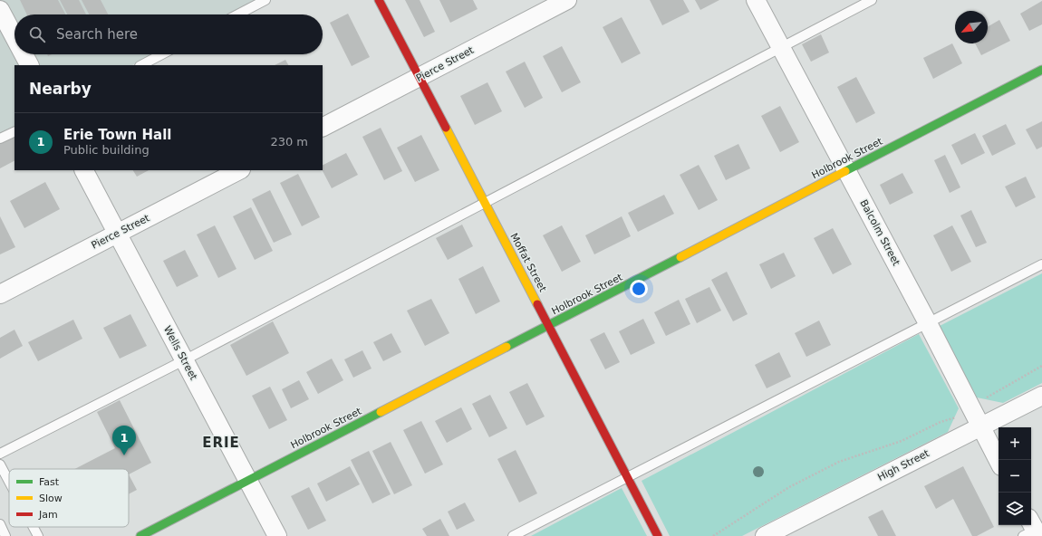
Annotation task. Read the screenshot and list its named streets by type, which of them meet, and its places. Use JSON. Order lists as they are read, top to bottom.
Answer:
{
  "streets": {
    "street": [
      "Pierce Street",
      "Holbrook Street",
      "Balcolm Street",
      "Moffat Street",
      "Wells Street",
      "High Street"
    ]
  },
  "crossings": [
    ["Pierce Street", "Moffat Street"],
    ["Pierce Street", "Wells Street"],
    ["Holbrook Street", "Balcolm Street"],
    ["Holbrook Street", "Moffat Street"],
    ["Holbrook Street", "Wells Street"],
    ["Balcolm Street", "High Street"]
  ],
  "districts": ["ERIE"],
  "legend": ["Fast", "Slow", "Jam"],
  "north": "bottom left",
  "page": {
    "search": "Search here",
    "heading": "Nearby",
    "list": [
      {
        "mark": "1",
        "name": "Erie Town Hall",
        "note": "Public building",
        "value": "230 m"
      }
    ],
    "pins": "1",
    "map_buttons": ["+", "−"]
  }
}
